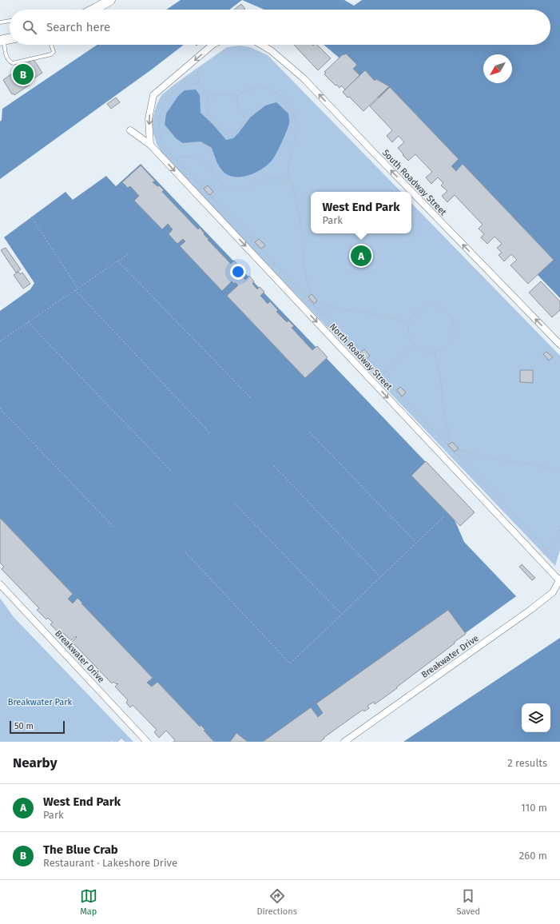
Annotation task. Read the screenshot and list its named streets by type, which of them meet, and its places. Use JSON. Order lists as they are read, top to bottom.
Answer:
{
  "streets": {
    "street": ["South Roadway Street", "North Roadway Street", "Breakwater Drive"]
  },
  "crossings": [
    ["North Roadway Street", "Breakwater Drive"]
  ],
  "one_way": ["South Roadway Street", "North Roadway Street"],
  "parks": ["Breakwater Park"],
  "scale_bar": "50 m",
  "north": "bottom left",
  "page": {
    "search": "Search here",
    "pins": ["B", "A"],
    "popup": ["West End Park", "Park"],
    "scale": "50 m",
    "heading": ["Nearby", "2 results"],
    "list": [
      {
        "mark": "A",
        "name": "West End Park",
        "note": "Park",
        "value": "110 m"
      },
      {
        "mark": "B",
        "name": "The Blue Crab",
        "note": "Restaurant · Lakeshore Drive",
        "value": "260 m"
      }
    ],
    "nav": ["Map", "Directions", "Saved"]
  }
}
